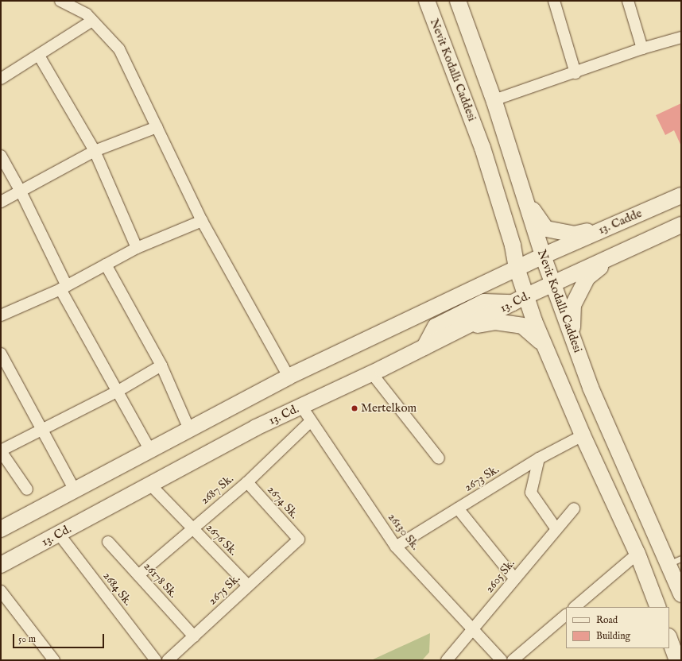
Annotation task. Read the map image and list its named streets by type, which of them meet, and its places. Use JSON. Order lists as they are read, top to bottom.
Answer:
{
  "streets": {
    "main road": ["Nevit Kodallı Caddesi", "13. Cadde", "13. Cd."],
    "street": [
      "2673 Sk.",
      "2687 Sk.",
      "2674 Sk.",
      "26130 Sk.",
      "2676 Sk.",
      "2605 Sk.",
      "26178 Sk.",
      "2684 Sk.",
      "2675 Sk."
    ]
  },
  "crossings": [
    ["Nevit Kodallı Caddesi", "13. Cd."],
    ["Nevit Kodallı Caddesi", "2673 Sk."],
    ["13. Cd.", "26130 Sk."],
    ["13. Cd.", "2676 Sk."],
    ["13. Cd.", "2684 Sk."],
    ["2673 Sk.", "26130 Sk."],
    ["2687 Sk.", "2674 Sk."],
    ["2687 Sk.", "26130 Sk."],
    ["2687 Sk.", "2676 Sk."],
    ["2687 Sk.", "26178 Sk."],
    ["2674 Sk.", "2675 Sk."],
    ["26130 Sk.", "2605 Sk."],
    ["2676 Sk.", "2675 Sk."],
    ["26178 Sk.", "2675 Sk."]
  ],
  "places": ["Mertelkom"],
  "legend": ["Road", "Building"],
  "scale_bar": "50 m"
}
